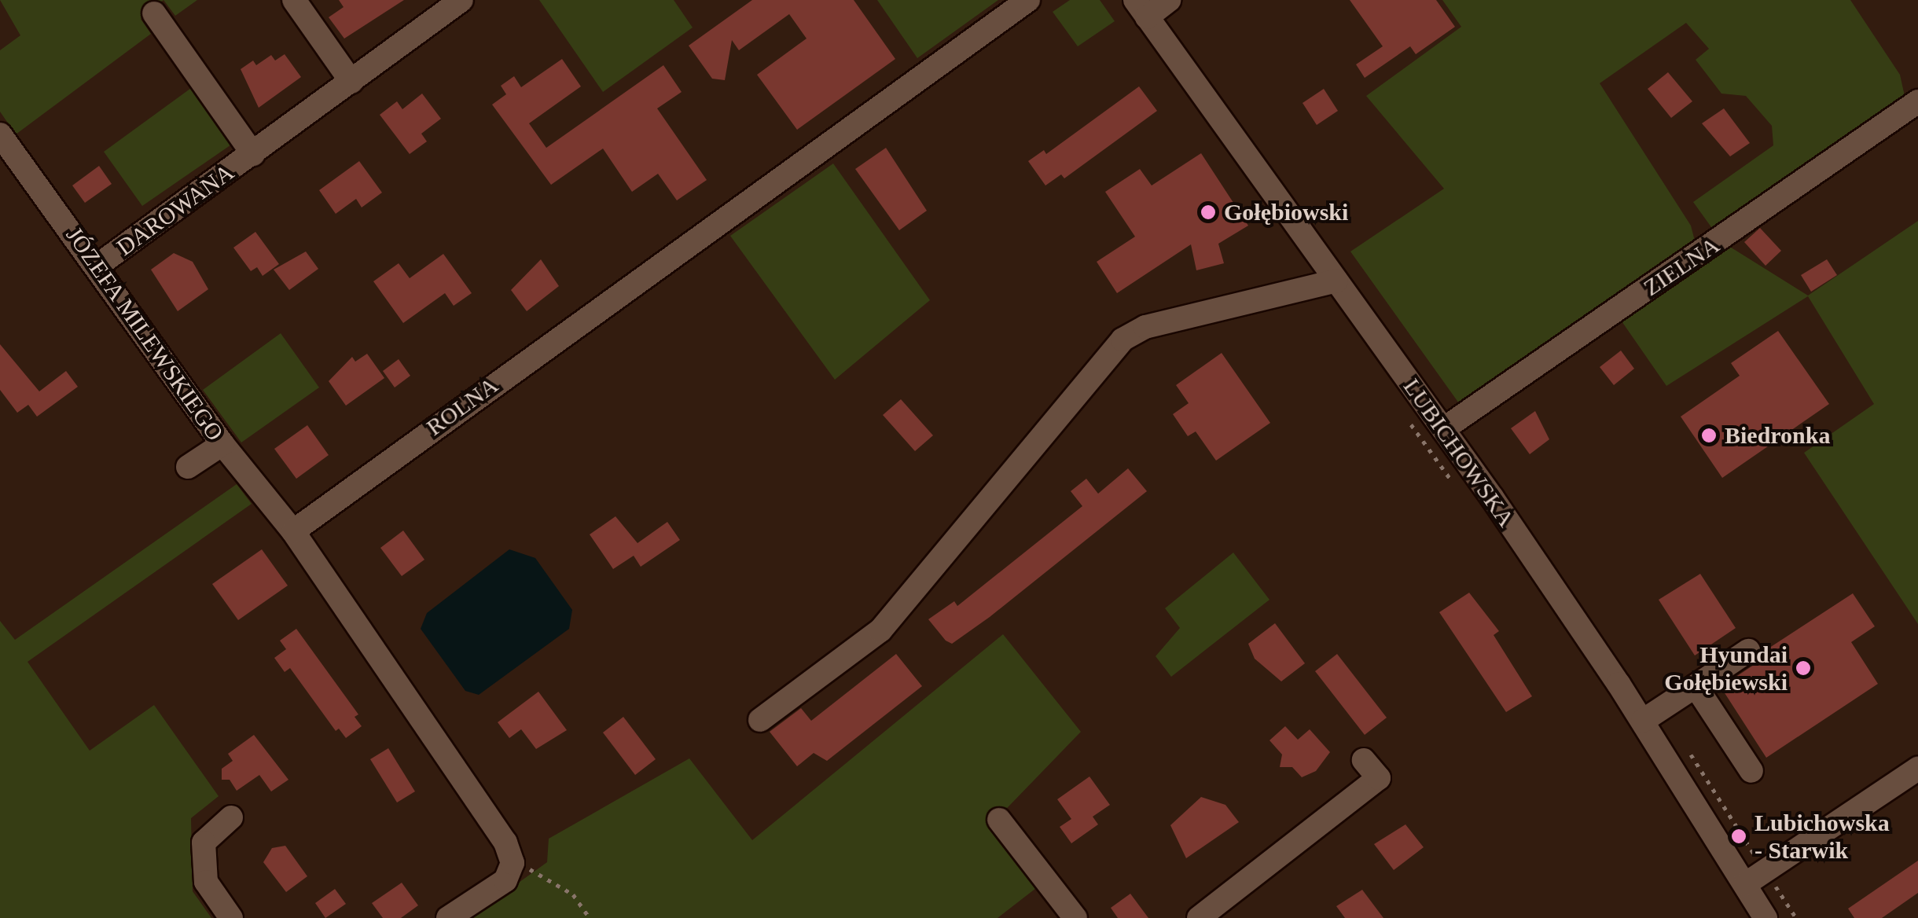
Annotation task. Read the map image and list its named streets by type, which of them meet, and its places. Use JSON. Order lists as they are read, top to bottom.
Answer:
{
  "streets": {
    "street": [
      "DAROWANA",
      "ZIELNA",
      "JÓZEFA MILEWSKIEGO",
      "ROLNA",
      "LUBICHOWSKA"
    ]
  },
  "crossings": [
    ["DAROWANA", "JÓZEFA MILEWSKIEGO"],
    ["ZIELNA", "LUBICHOWSKA"],
    ["JÓZEFA MILEWSKIEGO", "ROLNA"]
  ],
  "places": [
    "Gołębiowski",
    "Biedronka",
    "Hyundai Gołębiewski",
    "Lubichowska - Starwik"
  ]
}
